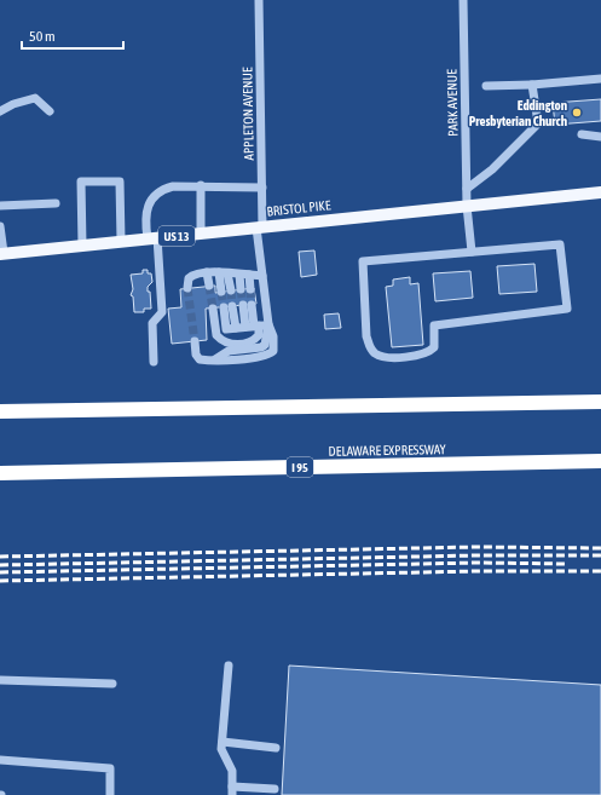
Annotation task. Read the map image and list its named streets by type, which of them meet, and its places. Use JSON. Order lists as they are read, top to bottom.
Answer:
{
  "streets": {
    "highway": ["DELAWARE EXPRESSWAY", "I 95"],
    "main road": ["BRISTOL PIKE", "US 13"],
    "street": ["PARK AVENUE", "APPLETON AVENUE"]
  },
  "crossings": [
    ["PARK AVENUE", "BRISTOL PIKE"],
    ["APPLETON AVENUE", "BRISTOL PIKE"]
  ],
  "places": ["Eddington Presbyterian Church"],
  "scale_bar": "50 m"
}
